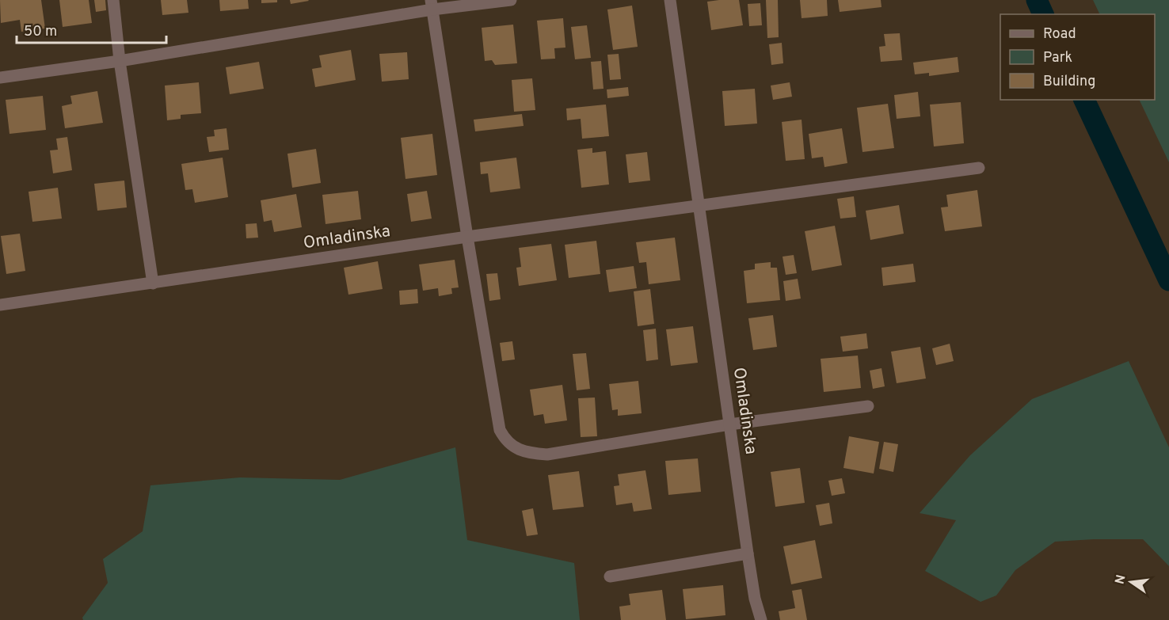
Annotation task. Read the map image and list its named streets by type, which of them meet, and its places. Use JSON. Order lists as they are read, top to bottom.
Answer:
{
  "streets": {
    "street": ["Omladinska"]
  },
  "legend": ["Road", "Park", "Building"],
  "scale_bar": "50 m",
  "north": "left"
}
